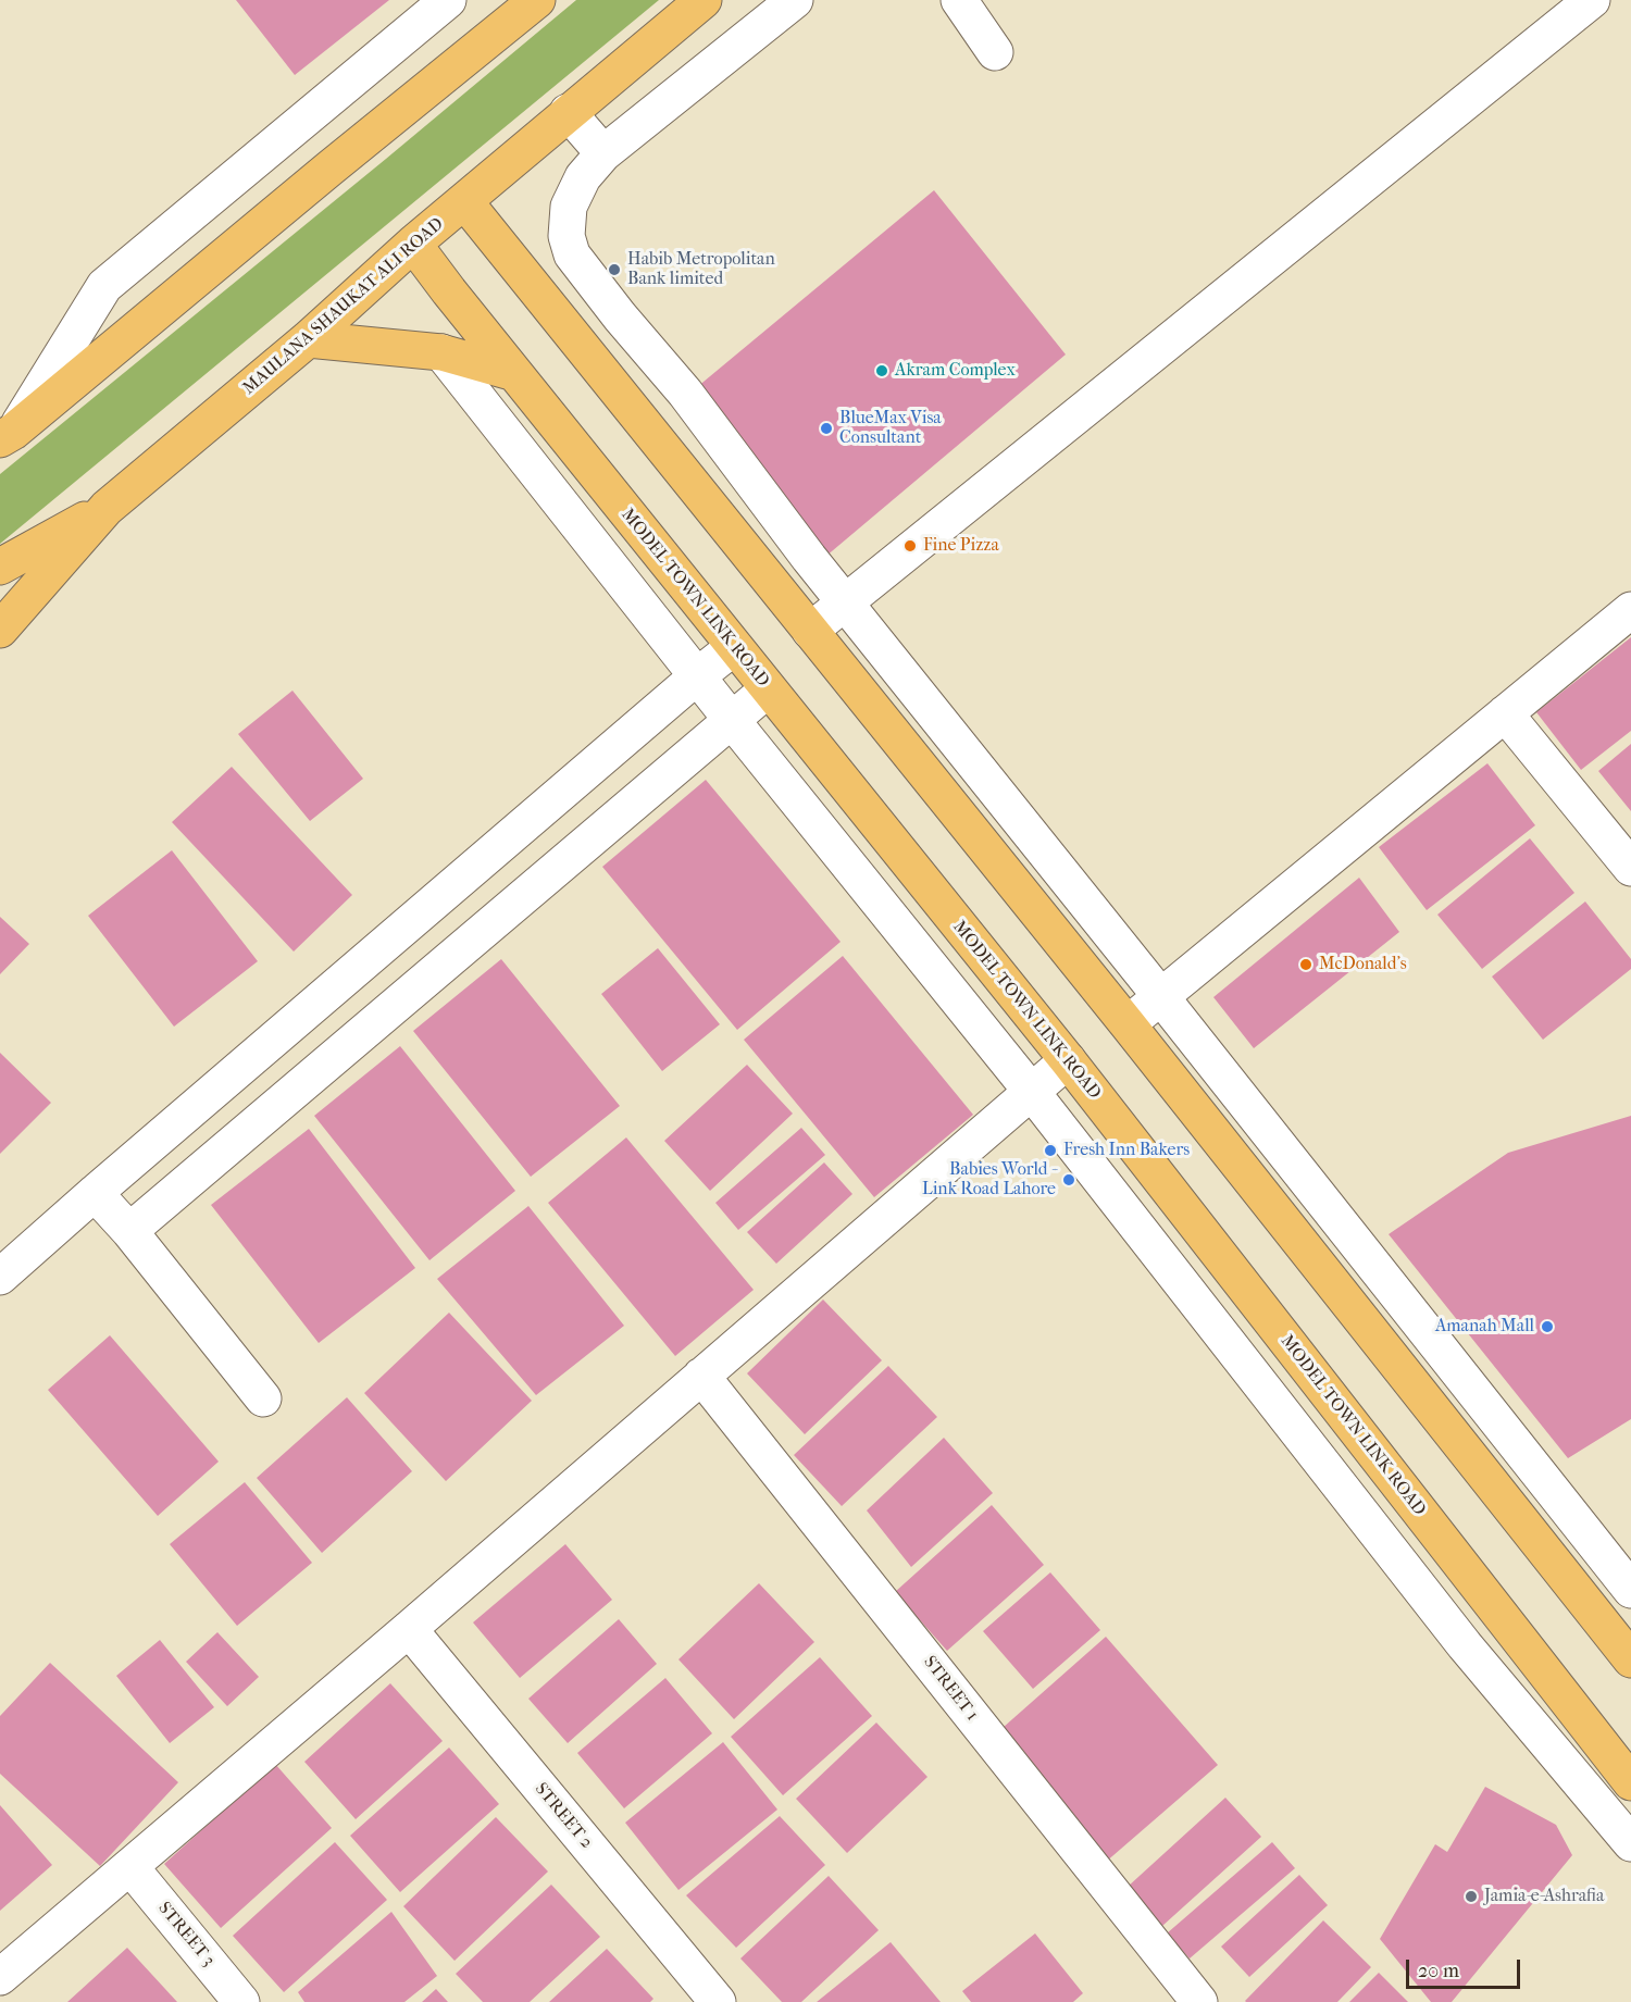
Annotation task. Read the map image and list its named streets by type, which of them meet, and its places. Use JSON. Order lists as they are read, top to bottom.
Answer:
{
  "streets": {
    "main road": ["MAULANA SHAUKAT ALI ROAD", "MODEL TOWN LINK ROAD"],
    "street": ["STREET 1", "STREET 2", "STREET 3"]
  },
  "crossings": [
    ["MAULANA SHAUKAT ALI ROAD", "MODEL TOWN LINK ROAD"]
  ],
  "places": [
    "Habib Metropolitan Bank limited",
    "Akram Complex",
    "BlueMax Visa Consultant",
    "Fine Pizza",
    "McDonald's",
    "Fresh Inn Bakers",
    "Babies World - Link Road Lahore",
    "Amanah Mall",
    "Jamia-e-Ashrafia"
  ],
  "scale_bar": "20 m"
}
